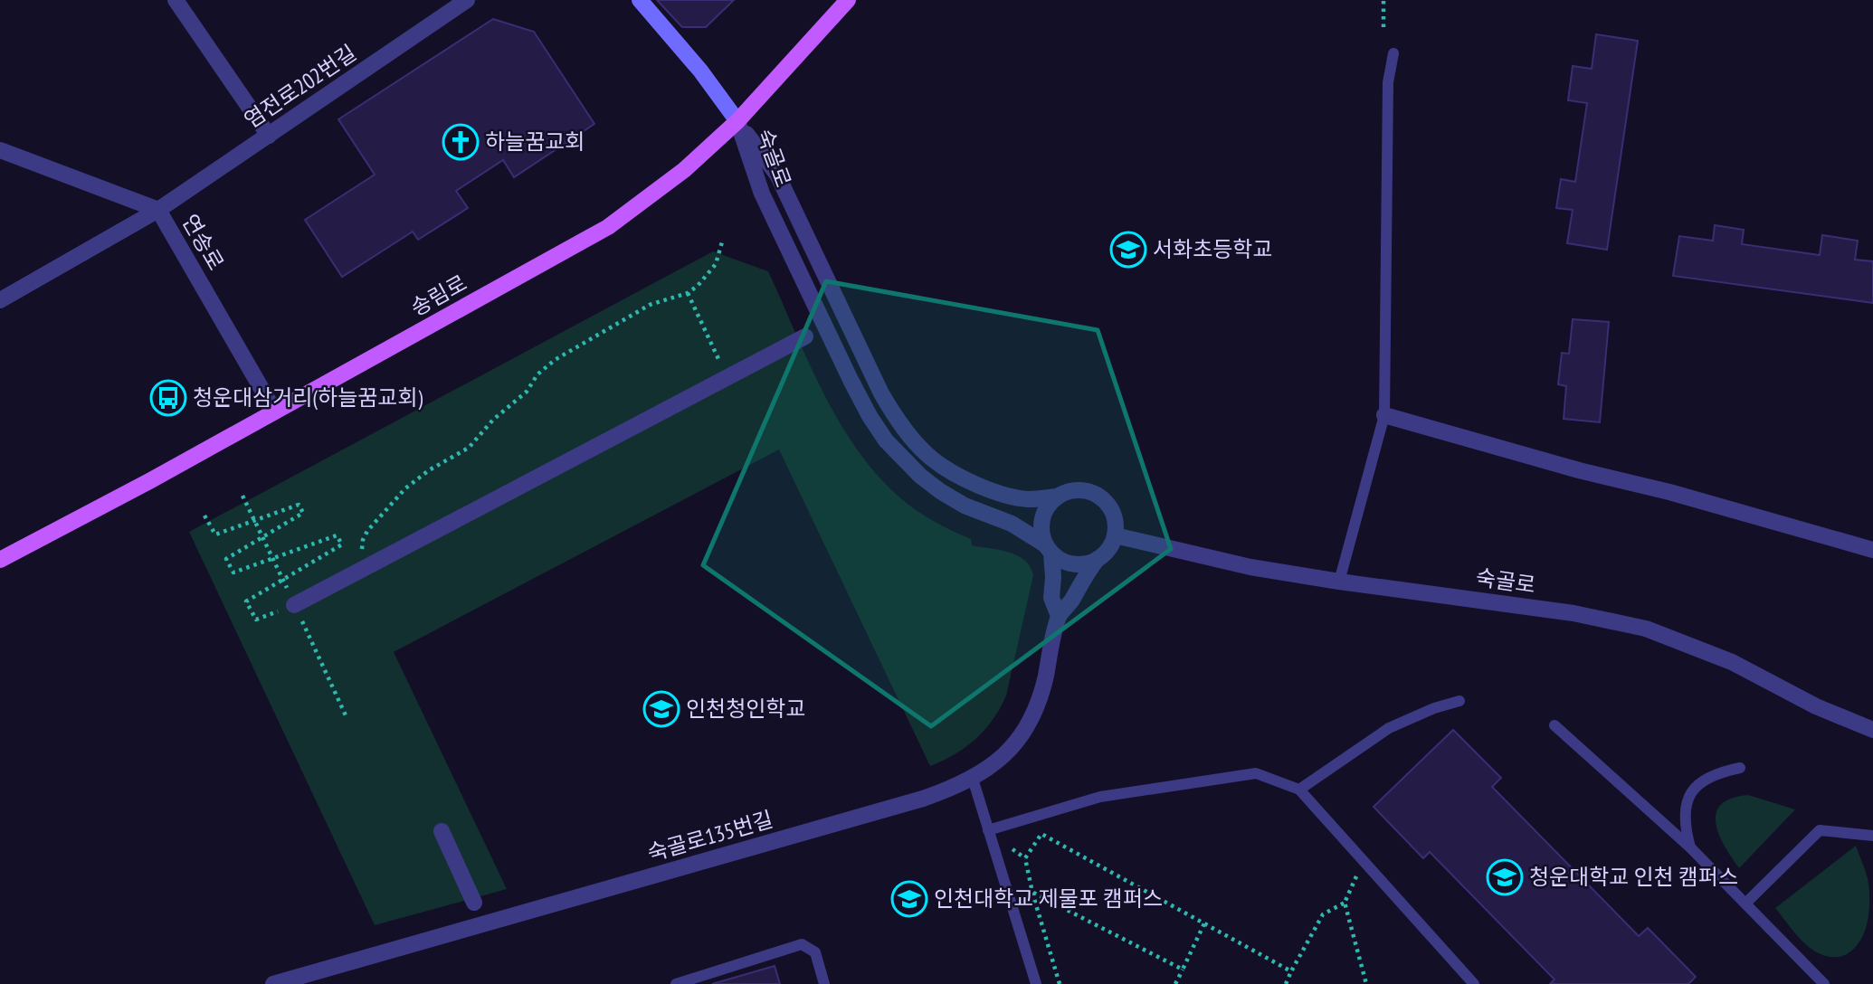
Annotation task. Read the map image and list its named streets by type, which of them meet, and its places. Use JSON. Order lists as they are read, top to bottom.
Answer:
{
  "streets": {
    "main road": ["송림로"],
    "street": [
      "염전로202번길",
      "숙골로",
      "연송로",
      "숙골로135번길"
    ]
  },
  "crossings": [
    ["염전로202번길", "연송로"],
    ["숙골로", "송림로"],
    ["숙골로", "숙골로135번길"],
    ["연송로", "송림로"]
  ],
  "places": {
    "church": ["하늘꿈교회"],
    "school or university": [
      "서화초등학교",
      "인천청인학교",
      "청운대학교 인천 캠퍼스",
      "인천대학교 제물포 캠퍼스"
    ],
    "bus stop": ["청운대삼거리(하늘꿈교회)"]
  }
}
